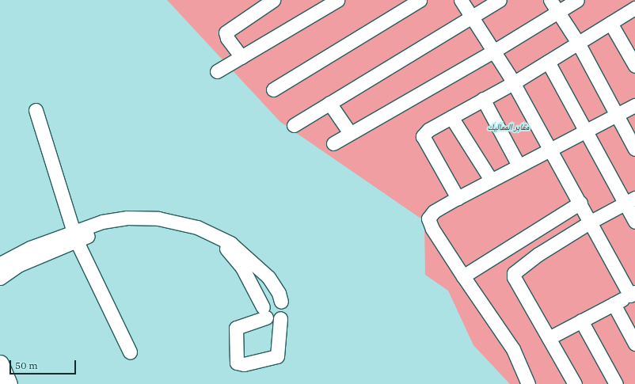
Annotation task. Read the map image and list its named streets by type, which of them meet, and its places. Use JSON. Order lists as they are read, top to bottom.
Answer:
{
  "parks": ["مقابر المماليك"],
  "scale_bar": "50 m"
}
